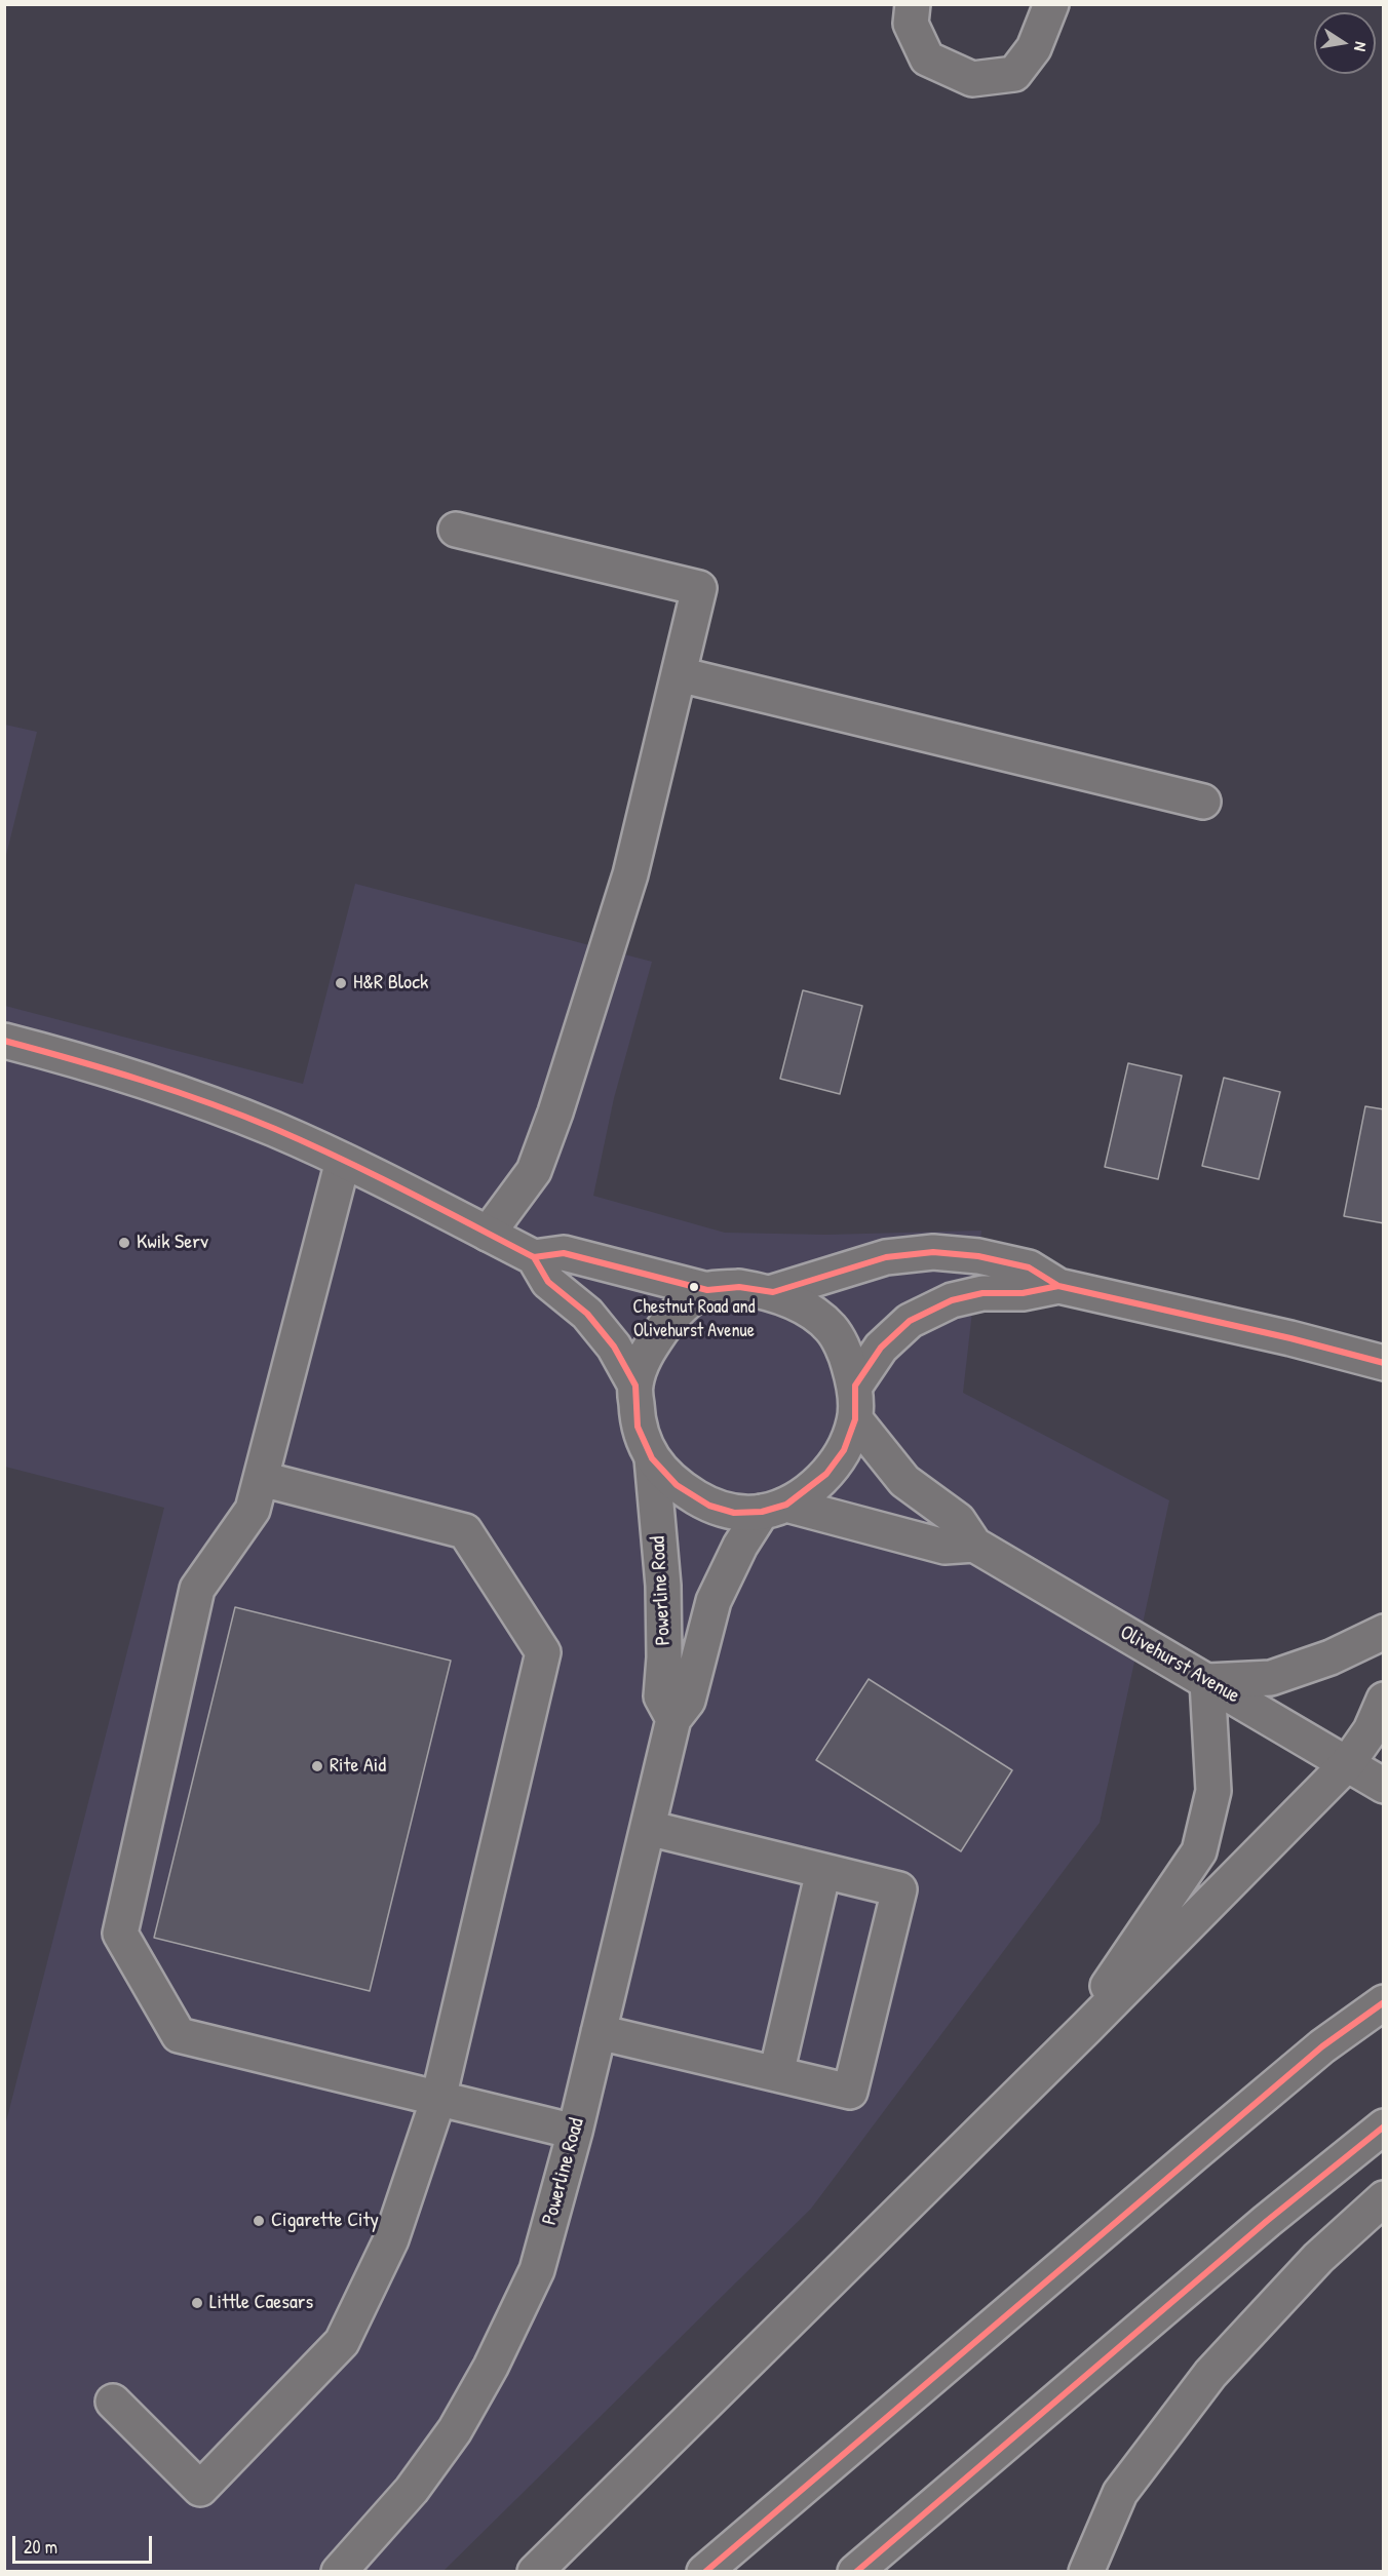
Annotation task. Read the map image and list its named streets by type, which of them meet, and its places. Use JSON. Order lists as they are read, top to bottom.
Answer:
{
  "streets": {
    "main road": ["Powerline Road", "Olivehurst Avenue"]
  },
  "crossings": [
    ["Powerline Road", "Olivehurst Avenue"]
  ],
  "places": [
    "H&R Block",
    "Kwik Serv",
    "Chestnut Road and Olivehurst Avenue",
    "Rite Aid",
    "Cigarette City",
    "Little Caesars"
  ],
  "scale_bar": "20 m",
  "north": "right"
}
